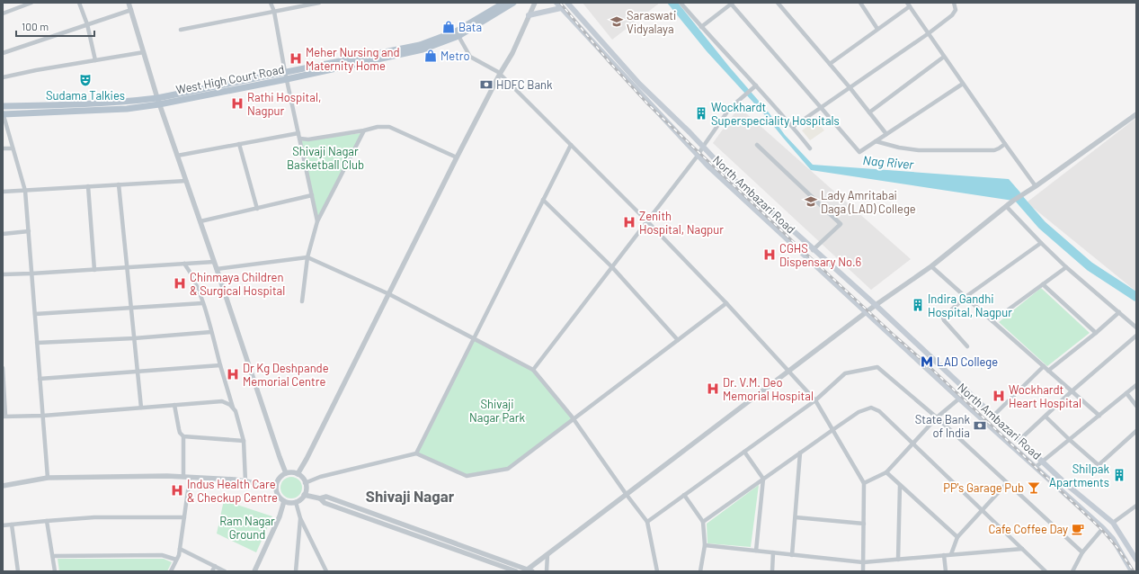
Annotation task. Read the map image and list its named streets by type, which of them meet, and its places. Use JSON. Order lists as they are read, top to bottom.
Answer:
{
  "streets": {
    "main road": ["West High Court Road", "North Ambazari Road"]
  },
  "districts": ["Shivaji Nagar"],
  "water": ["Nag River"],
  "parks": ["Shivaji Nagar Basketball Club", "Shivaji Nagar Park", "Ram Nagar Ground"],
  "places": {
    "school or university": ["Saraswati Vidyalaya", "Lady Amritabai Daga (LAD) College"],
    "shop": ["Bata", "Metro"],
    "hospital": [
      "Meher Nursing and Maternity Home",
      "Rathi Hospital, Nagpur",
      "Zenith Hospital, Nagpur",
      "CGHS Dispensary No.6",
      "Chinmaya Children & Surgical Hospital",
      "Dr Kg Deshpande Memorial Centre",
      "Dr. V.M. Deo Memorial Hospital",
      "Wockhardt Heart Hospital",
      "Indus Health Care & Checkup Centre"
    ],
    "theatre": ["Sudama Talkies"],
    "bank": ["HDFC Bank", "State Bank of India"],
    "building": ["Wockhardt Superspeciality Hospitals", "Indira Gandhi Hospital, Nagpur", "Shilpak Apartments"],
    "metro station": ["LAD College"],
    "bar": ["PP's Garage Pub"],
    "cafe": ["Cafe Coffee Day"]
  },
  "scale_bar": "100 m"
}
